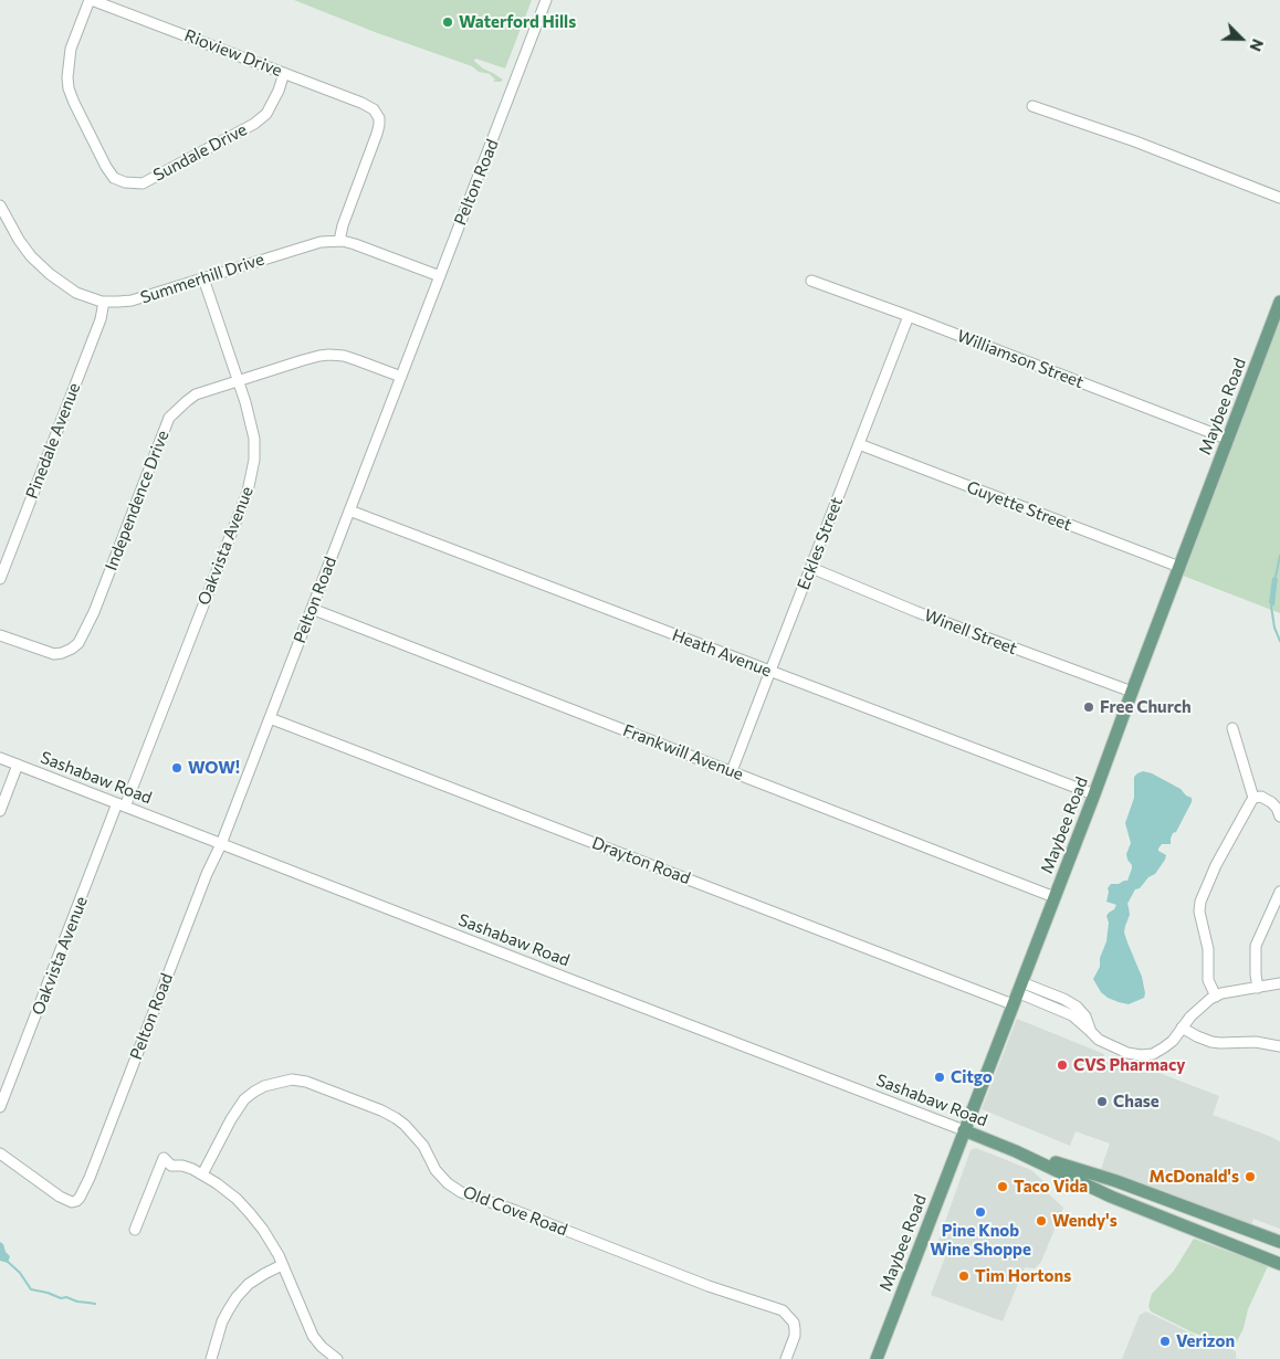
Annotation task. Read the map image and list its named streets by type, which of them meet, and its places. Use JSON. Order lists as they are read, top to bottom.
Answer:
{
  "streets": {
    "main road": ["Maybee Road", "Sashabaw Road"],
    "street": [
      "Rioview Drive",
      "Sundale Drive",
      "Pelton Road",
      "Summerhill Drive",
      "Williamson Street",
      "Pinedale Avenue",
      "Independence Drive",
      "Guyette Street",
      "Eckles Street",
      "Oakvista Avenue",
      "Winell Street",
      "Heath Avenue",
      "Frankwill Avenue",
      "Drayton Road",
      "Old Cove Road"
    ]
  },
  "crossings": [
    ["Rioview Drive", "Sundale Drive"],
    ["Rioview Drive", "Summerhill Drive"],
    ["Pelton Road", "Summerhill Drive"],
    ["Pelton Road", "Independence Drive"],
    ["Pelton Road", "Heath Avenue"],
    ["Pelton Road", "Frankwill Avenue"],
    ["Pelton Road", "Sashabaw Road"],
    ["Pelton Road", "Drayton Road"],
    ["Summerhill Drive", "Pinedale Avenue"],
    ["Summerhill Drive", "Oakvista Avenue"],
    ["Williamson Street", "Maybee Road"],
    ["Williamson Street", "Eckles Street"],
    ["Maybee Road", "Guyette Street"],
    ["Maybee Road", "Winell Street"],
    ["Maybee Road", "Heath Avenue"],
    ["Maybee Road", "Frankwill Avenue"],
    ["Maybee Road", "Sashabaw Road"],
    ["Maybee Road", "Drayton Road"],
    ["Independence Drive", "Oakvista Avenue"],
    ["Guyette Street", "Eckles Street"],
    ["Eckles Street", "Winell Street"],
    ["Eckles Street", "Heath Avenue"],
    ["Eckles Street", "Frankwill Avenue"],
    ["Oakvista Avenue", "Sashabaw Road"]
  ],
  "places": [
    "Waterford Hills",
    "Free Church",
    "WOW!",
    "CVS Pharmacy",
    "Citgo",
    "Chase",
    "McDonald's",
    "Taco Vida",
    "Pine Knob Wine Shoppe",
    "Wendy's",
    "Tim Hortons",
    "Verizon"
  ],
  "north": "bottom right"
}
